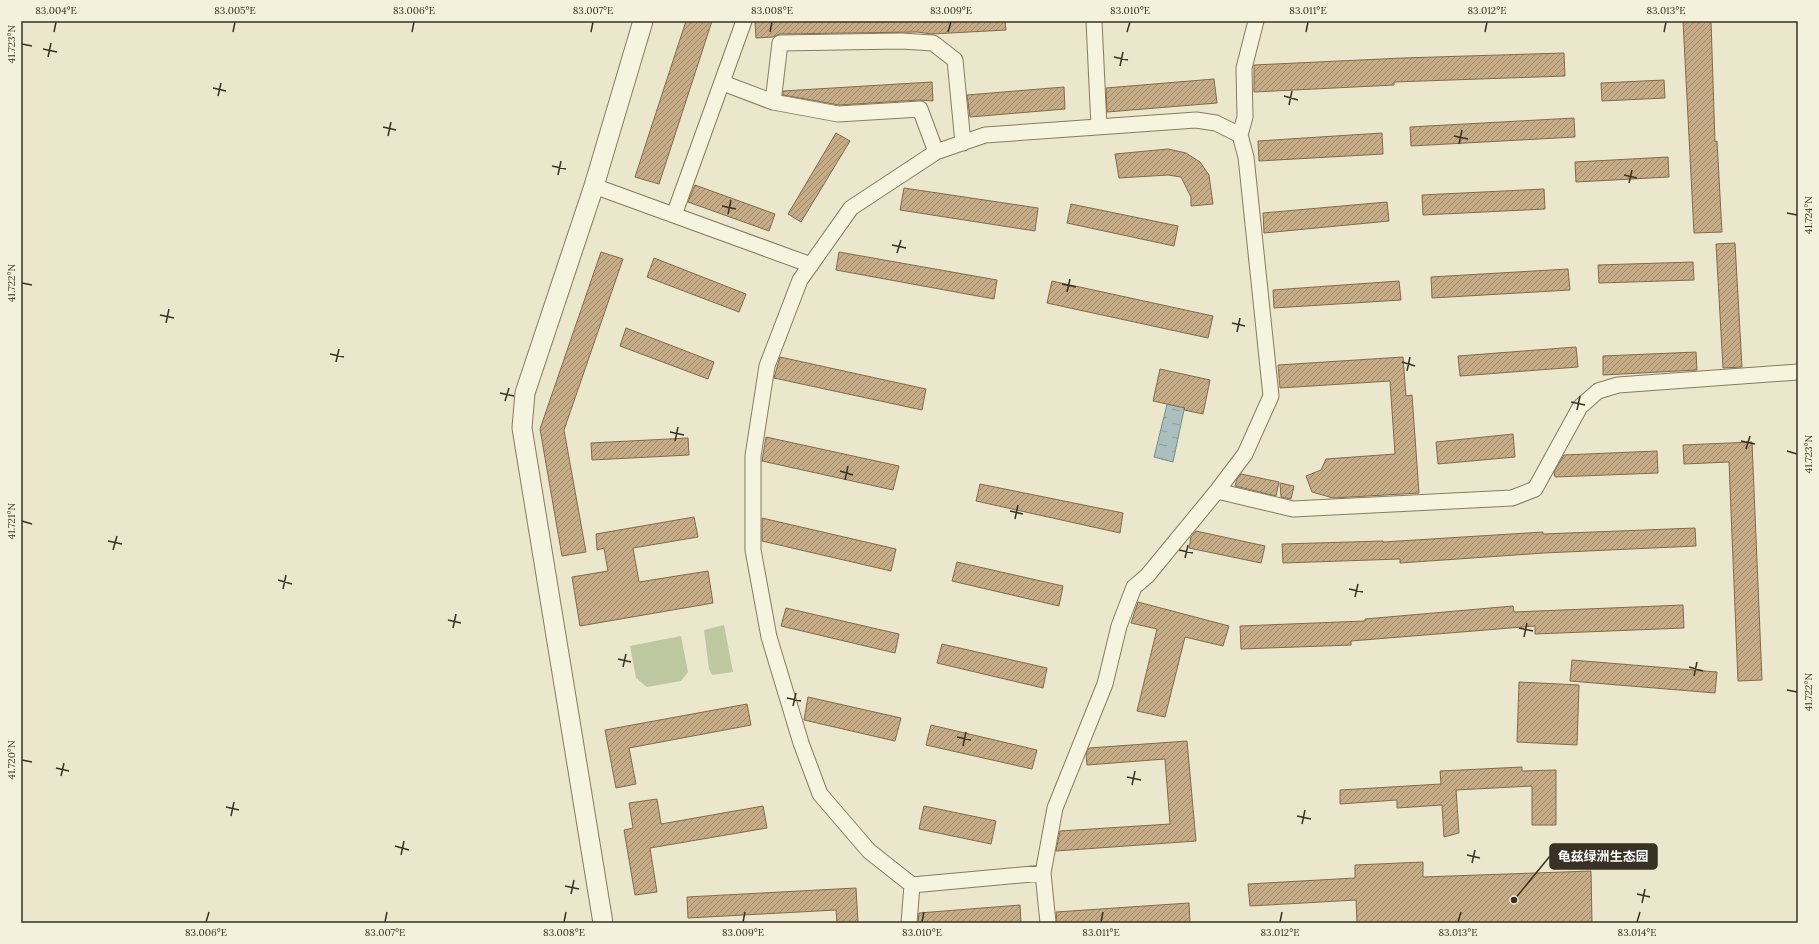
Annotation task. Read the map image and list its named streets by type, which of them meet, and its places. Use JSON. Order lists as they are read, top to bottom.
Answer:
{
  "places": ["龟兹绿洲生态园"],
  "coordinates": [
    "83.004°E",
    "83.005°E",
    "83.006°E",
    "83.007°E",
    "83.008°E",
    "83.009°E",
    "83.010°E",
    "83.011°E",
    "83.012°E",
    "83.013°E",
    "41.723°N",
    "41.724°N",
    "41.722°N",
    "41.721°N",
    "41.720°N",
    "83.014°E"
  ]
}
